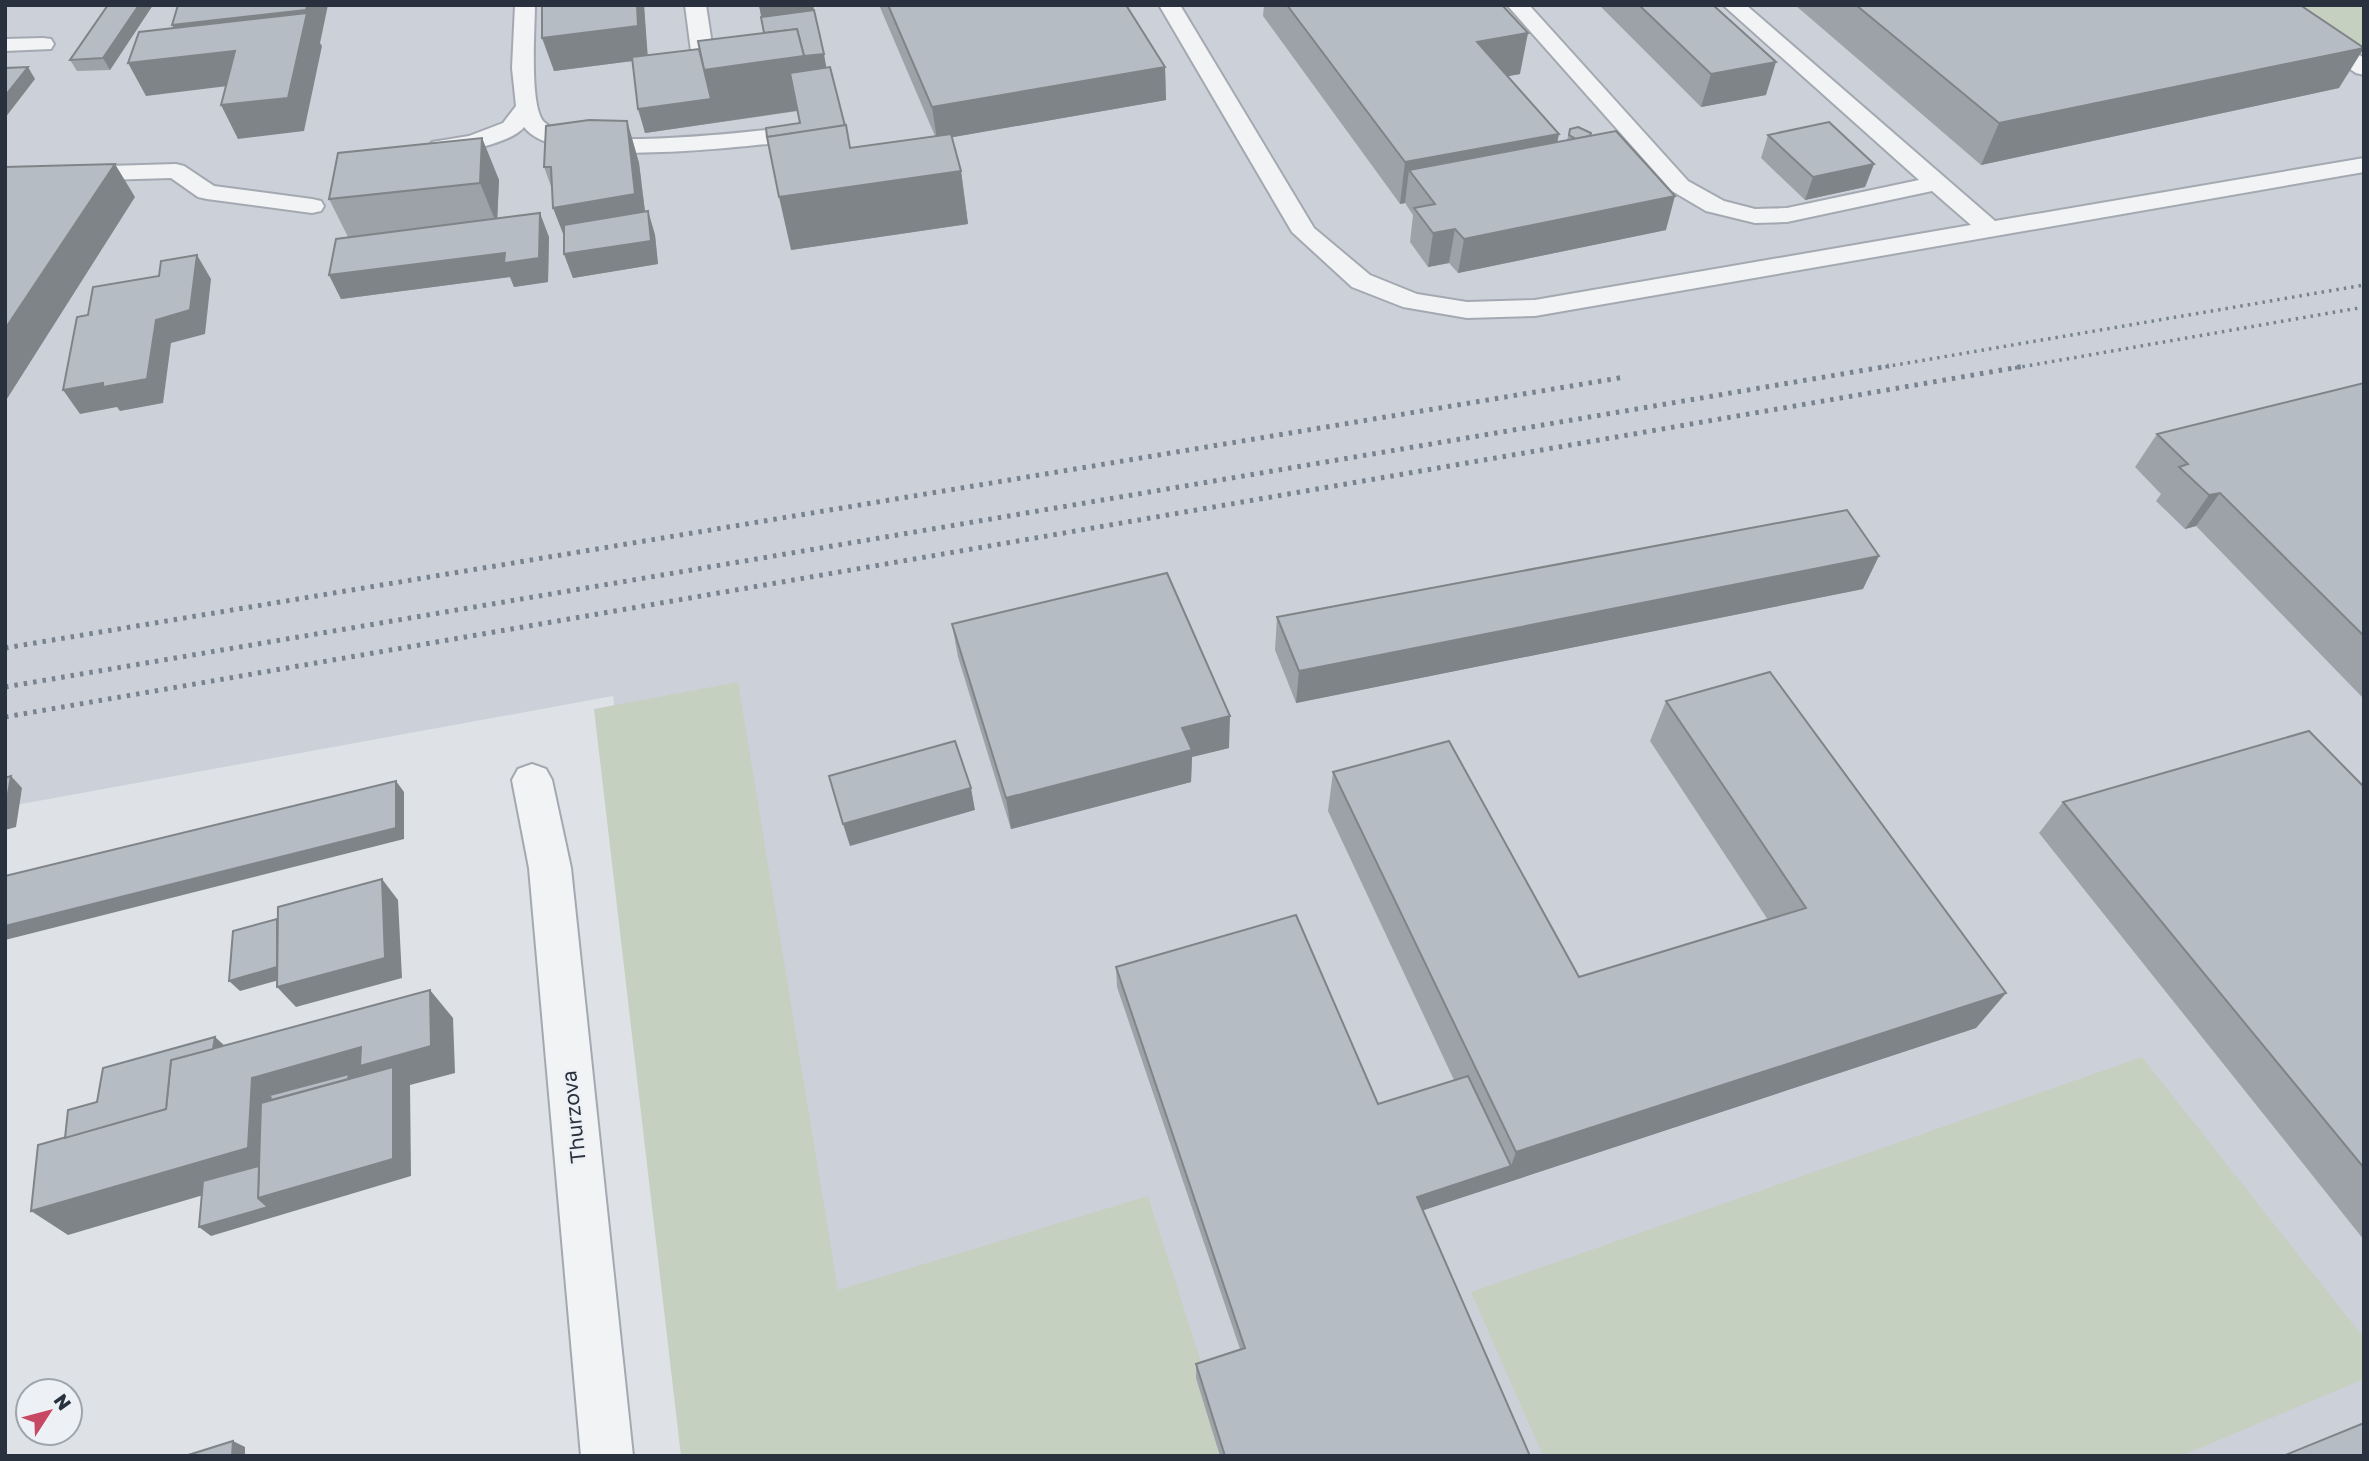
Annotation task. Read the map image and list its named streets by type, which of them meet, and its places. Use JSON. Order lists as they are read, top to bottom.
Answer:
{
  "streets": {
    "street": ["Thurzova"]
  },
  "north": "top right"
}
